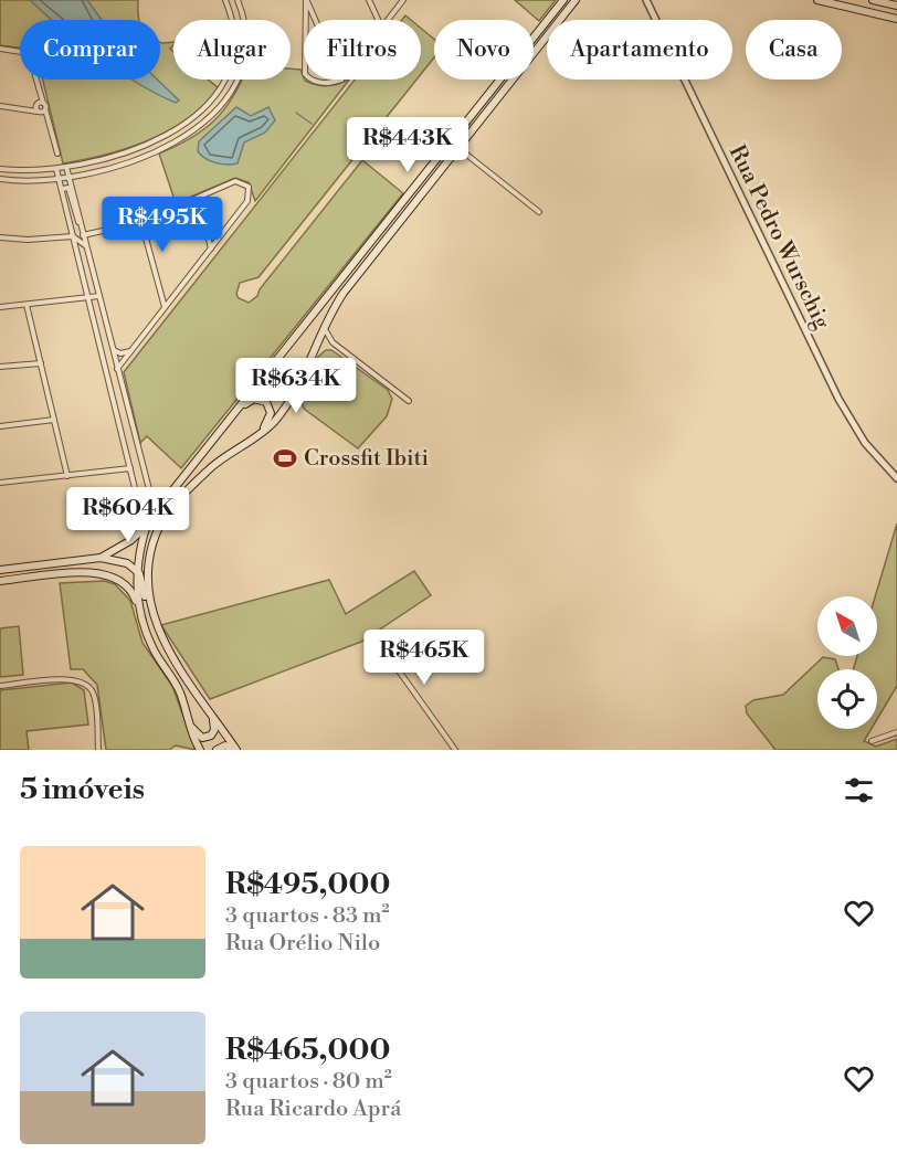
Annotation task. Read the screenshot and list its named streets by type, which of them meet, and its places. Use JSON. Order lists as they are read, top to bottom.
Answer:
{
  "streets": {
    "street": ["Rua Pedro Wurschig"]
  },
  "places": {
    "sports": ["Crossfit Ibiti"]
  },
  "north": "top left",
  "page": {
    "chip": [
      "Comprar",
      "Alugar",
      "Filtros",
      "Novo",
      "Apartamento",
      "Casa"
    ],
    "price": [
      "R$443K",
      "R$495K",
      "R$634K",
      "R$604K",
      "R$465K"
    ],
    "heading": "5 imóveis",
    "list": [
      {
        "name": "R$495,000",
        "note": "3 quartos · 83 m² · Rua Orélio Nilo"
      },
      {
        "name": "R$465,000",
        "note": "3 quartos · 80 m² · Rua Ricardo Aprá"
      }
    ]
  }
}
